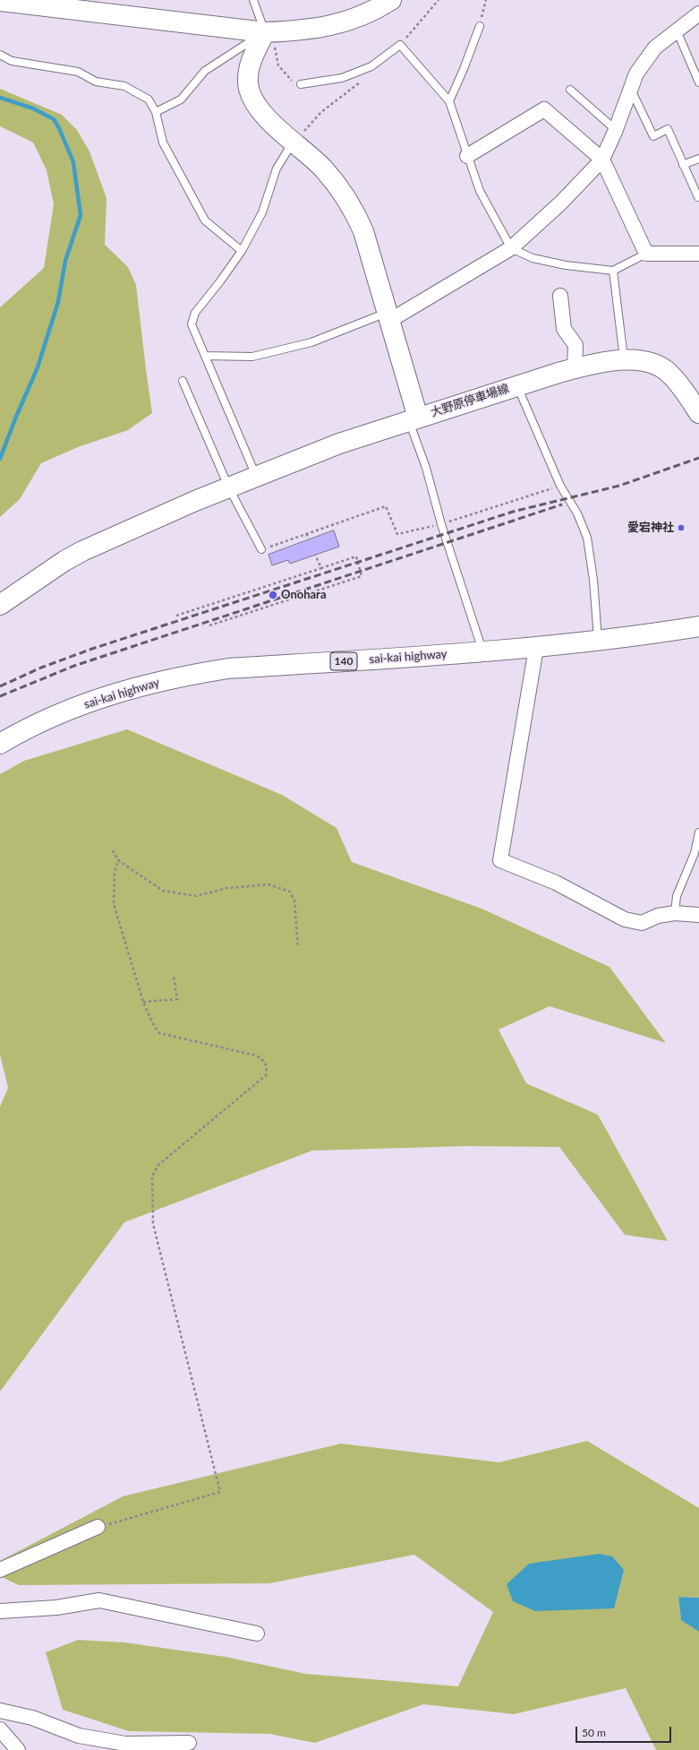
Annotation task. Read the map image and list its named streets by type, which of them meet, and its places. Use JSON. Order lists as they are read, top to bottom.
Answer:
{
  "streets": {
    "main road": ["大野原停車場線", "sai-kai highway", "140"]
  },
  "places": ["愛宕神社", "Onohara"],
  "scale_bar": "50 m"
}
